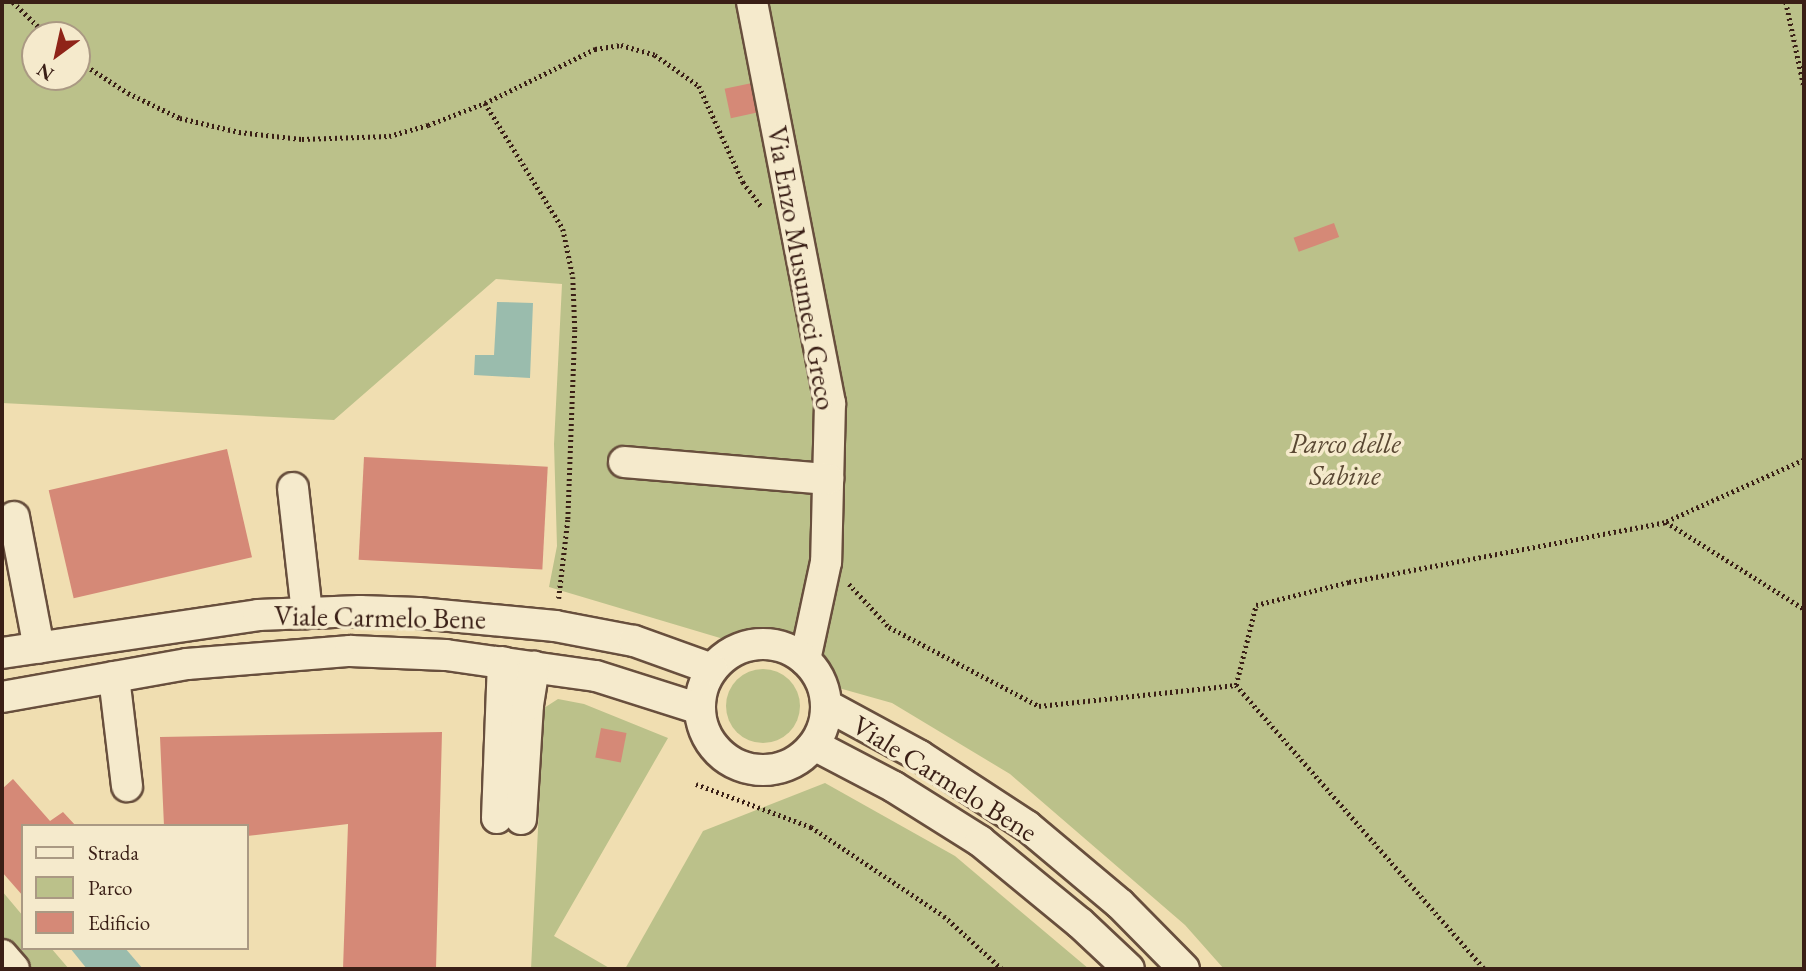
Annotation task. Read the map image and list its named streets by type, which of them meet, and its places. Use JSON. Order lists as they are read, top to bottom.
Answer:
{
  "streets": {
    "street": ["Via Enzo Musumeci Greco", "Viale Carmelo Bene"]
  },
  "crossings": [
    ["Via Enzo Musumeci Greco", "Viale Carmelo Bene"]
  ],
  "parks": ["Parco delle Sabine"],
  "legend": ["Strada", "Parco", "Edificio"],
  "north": "bottom left"
}
